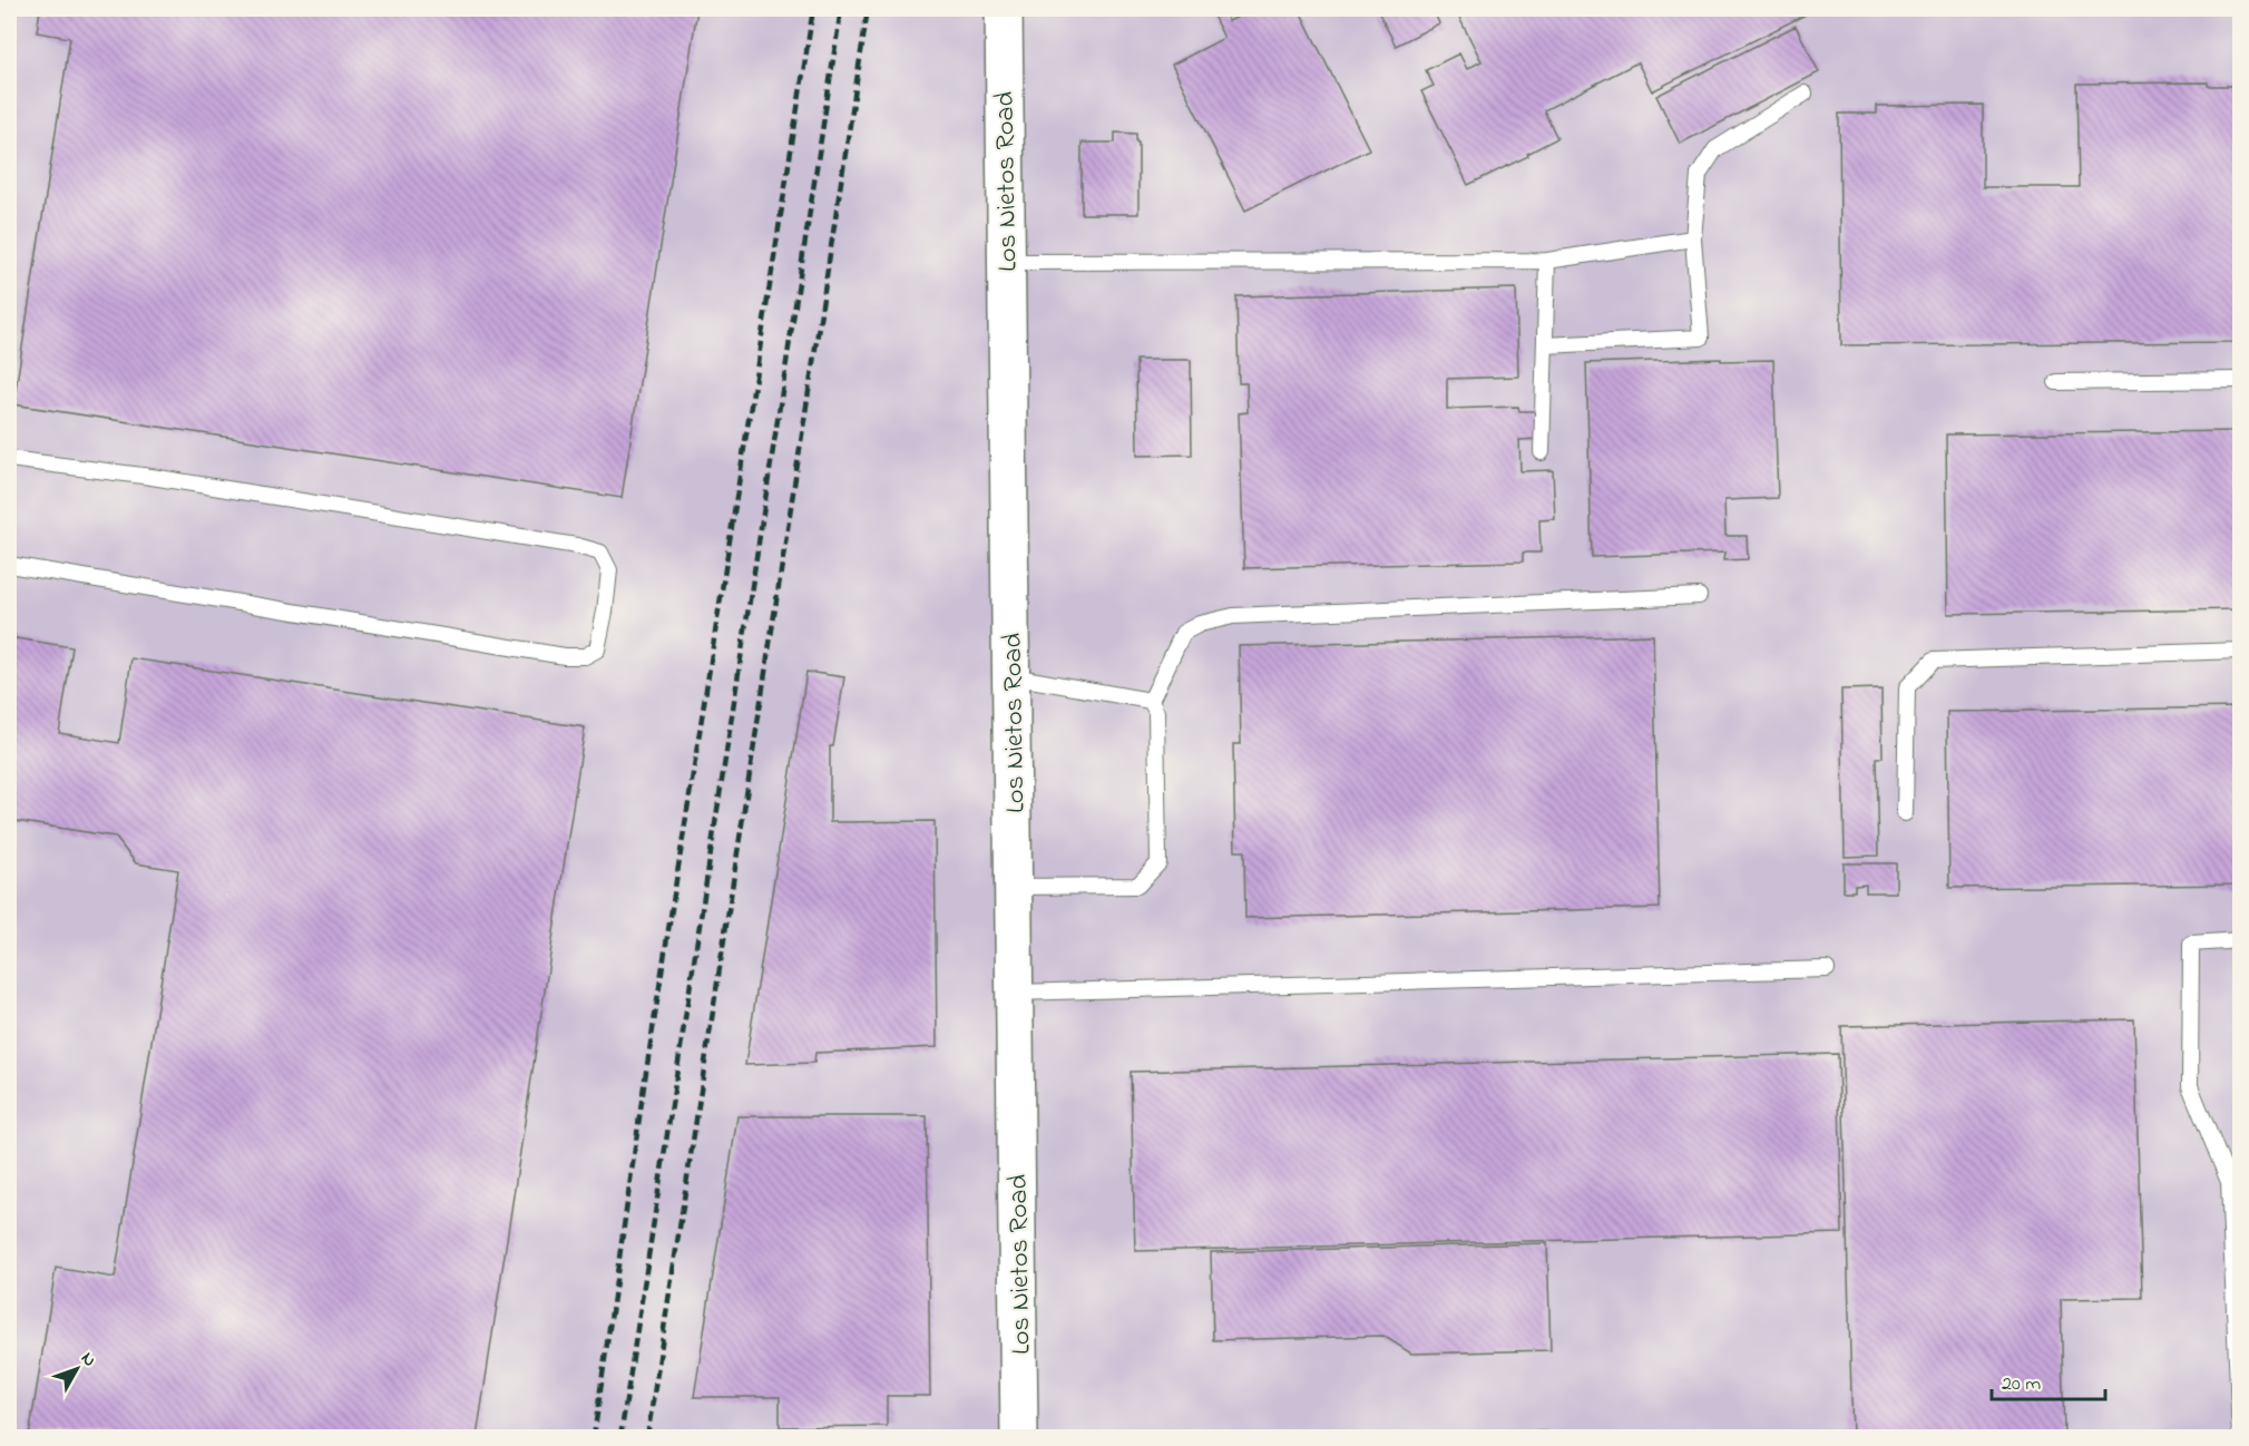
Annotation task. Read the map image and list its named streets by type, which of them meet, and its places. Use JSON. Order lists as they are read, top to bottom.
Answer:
{
  "streets": {
    "main road": ["Los Nietos Road"]
  },
  "scale_bar": "20 m",
  "north": "top right"
}
